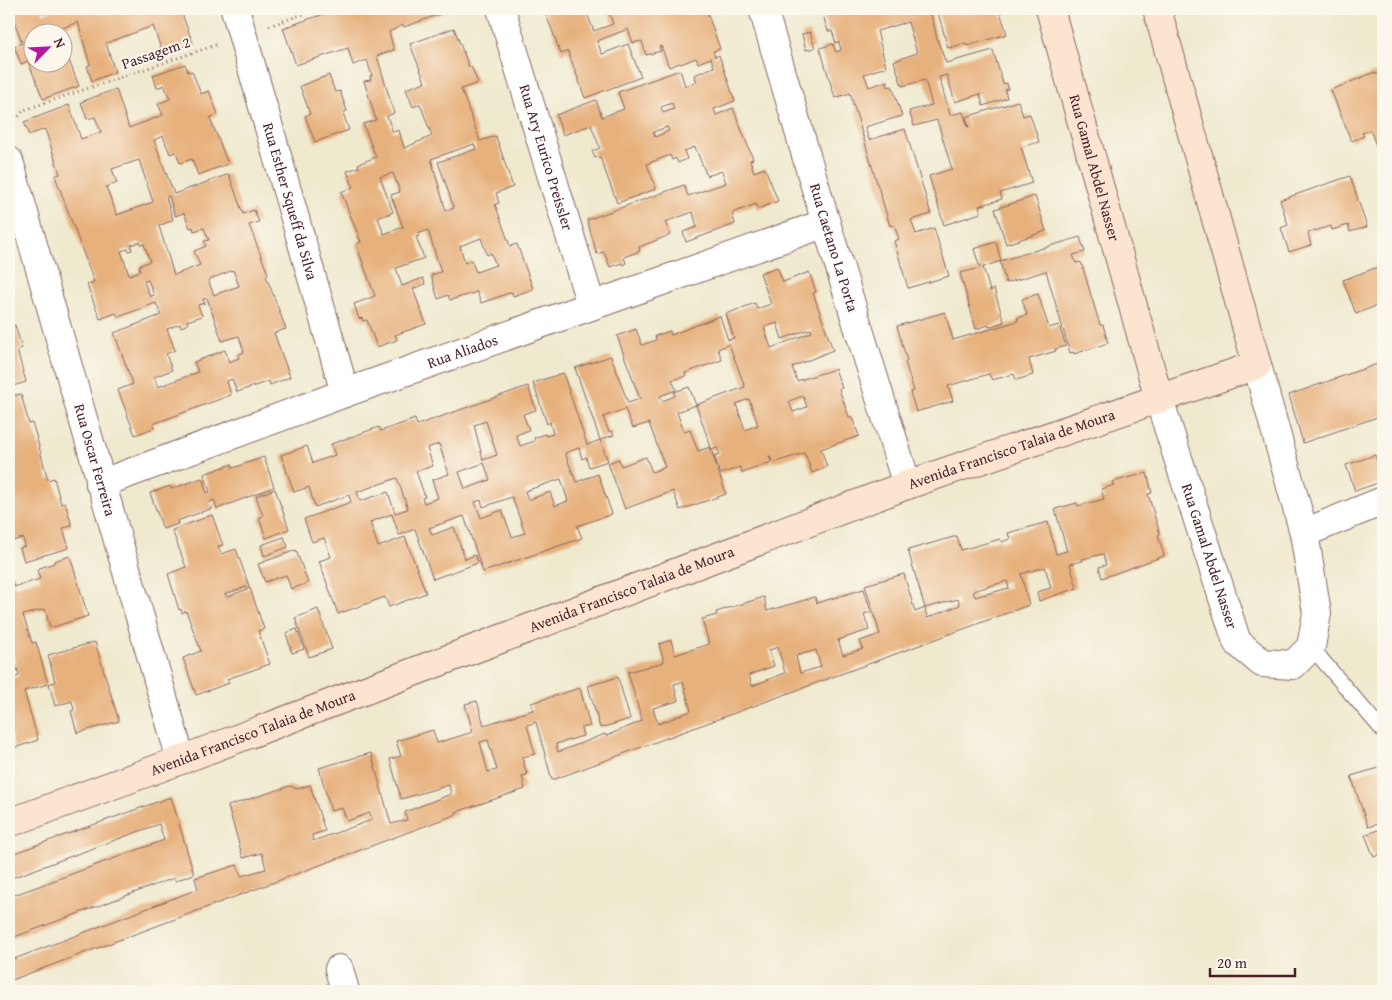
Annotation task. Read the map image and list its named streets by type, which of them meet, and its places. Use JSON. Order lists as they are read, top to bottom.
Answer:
{
  "streets": {
    "street": [
      "Rua Ary Eurico Preissler",
      "Rua Gamal Abdel Nasser",
      "Rua Esther Squeff da Silva",
      "Rua Caetano La Porta",
      "Rua Aliados",
      "Avenida Francisco Talaia de Moura",
      "Rua Oscar Ferreira"
    ],
    "path": ["Passagem 2"]
  },
  "crossings": [
    ["Passagem 2", "Rua Esther Squeff da Silva"],
    ["Rua Ary Eurico Preissler", "Rua Aliados"],
    ["Rua Gamal Abdel Nasser", "Avenida Francisco Talaia de Moura"],
    ["Rua Esther Squeff da Silva", "Rua Aliados"],
    ["Rua Caetano La Porta", "Rua Aliados"],
    ["Rua Caetano La Porta", "Avenida Francisco Talaia de Moura"],
    ["Rua Aliados", "Rua Oscar Ferreira"],
    ["Avenida Francisco Talaia de Moura", "Rua Oscar Ferreira"]
  ],
  "scale_bar": "20 m",
  "north": "top right"
}
